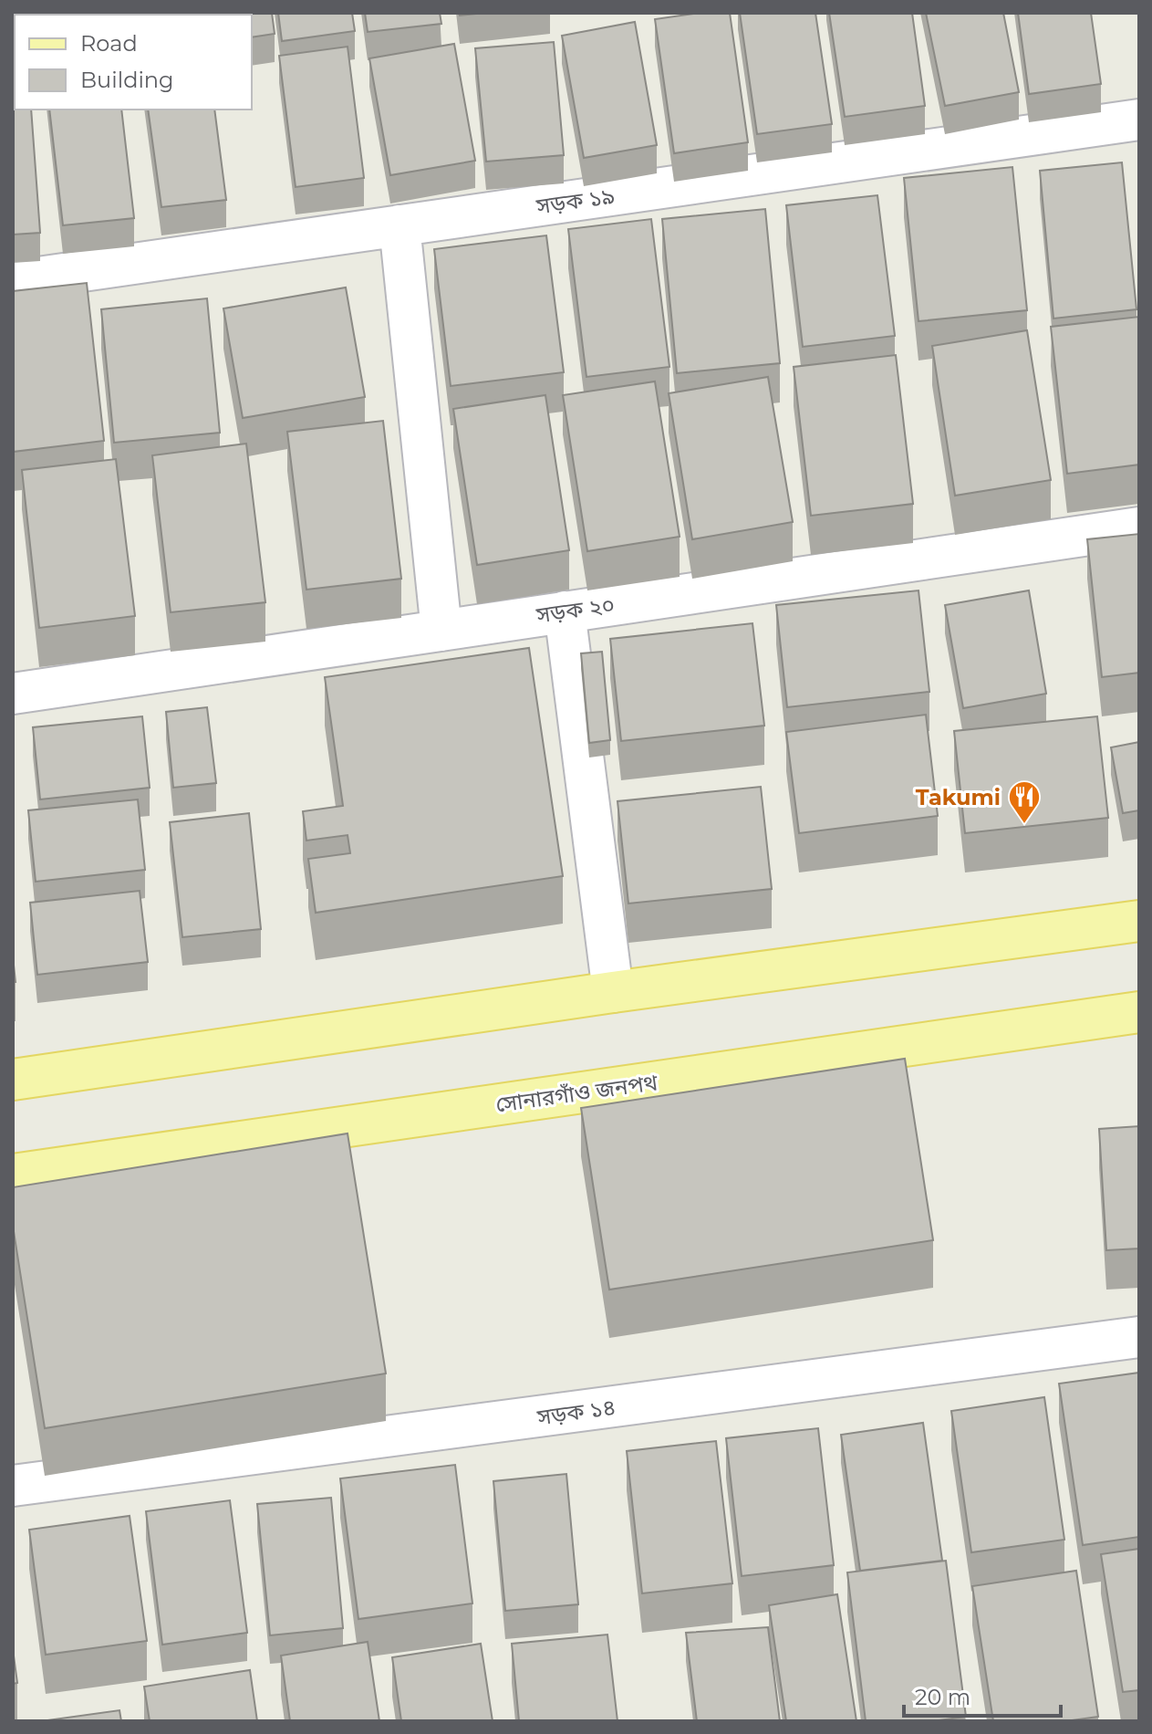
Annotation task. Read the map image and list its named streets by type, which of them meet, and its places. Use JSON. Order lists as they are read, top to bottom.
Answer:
{
  "streets": {
    "main road": ["সোনারগাঁও জনপথ"],
    "street": ["সড়ক ১৯", "সড়ক ২০", "সড়ক ১৪"]
  },
  "places": {
    "restaurant": ["Takumi"]
  },
  "legend": ["Road", "Building"],
  "scale_bar": "20 m"
}
